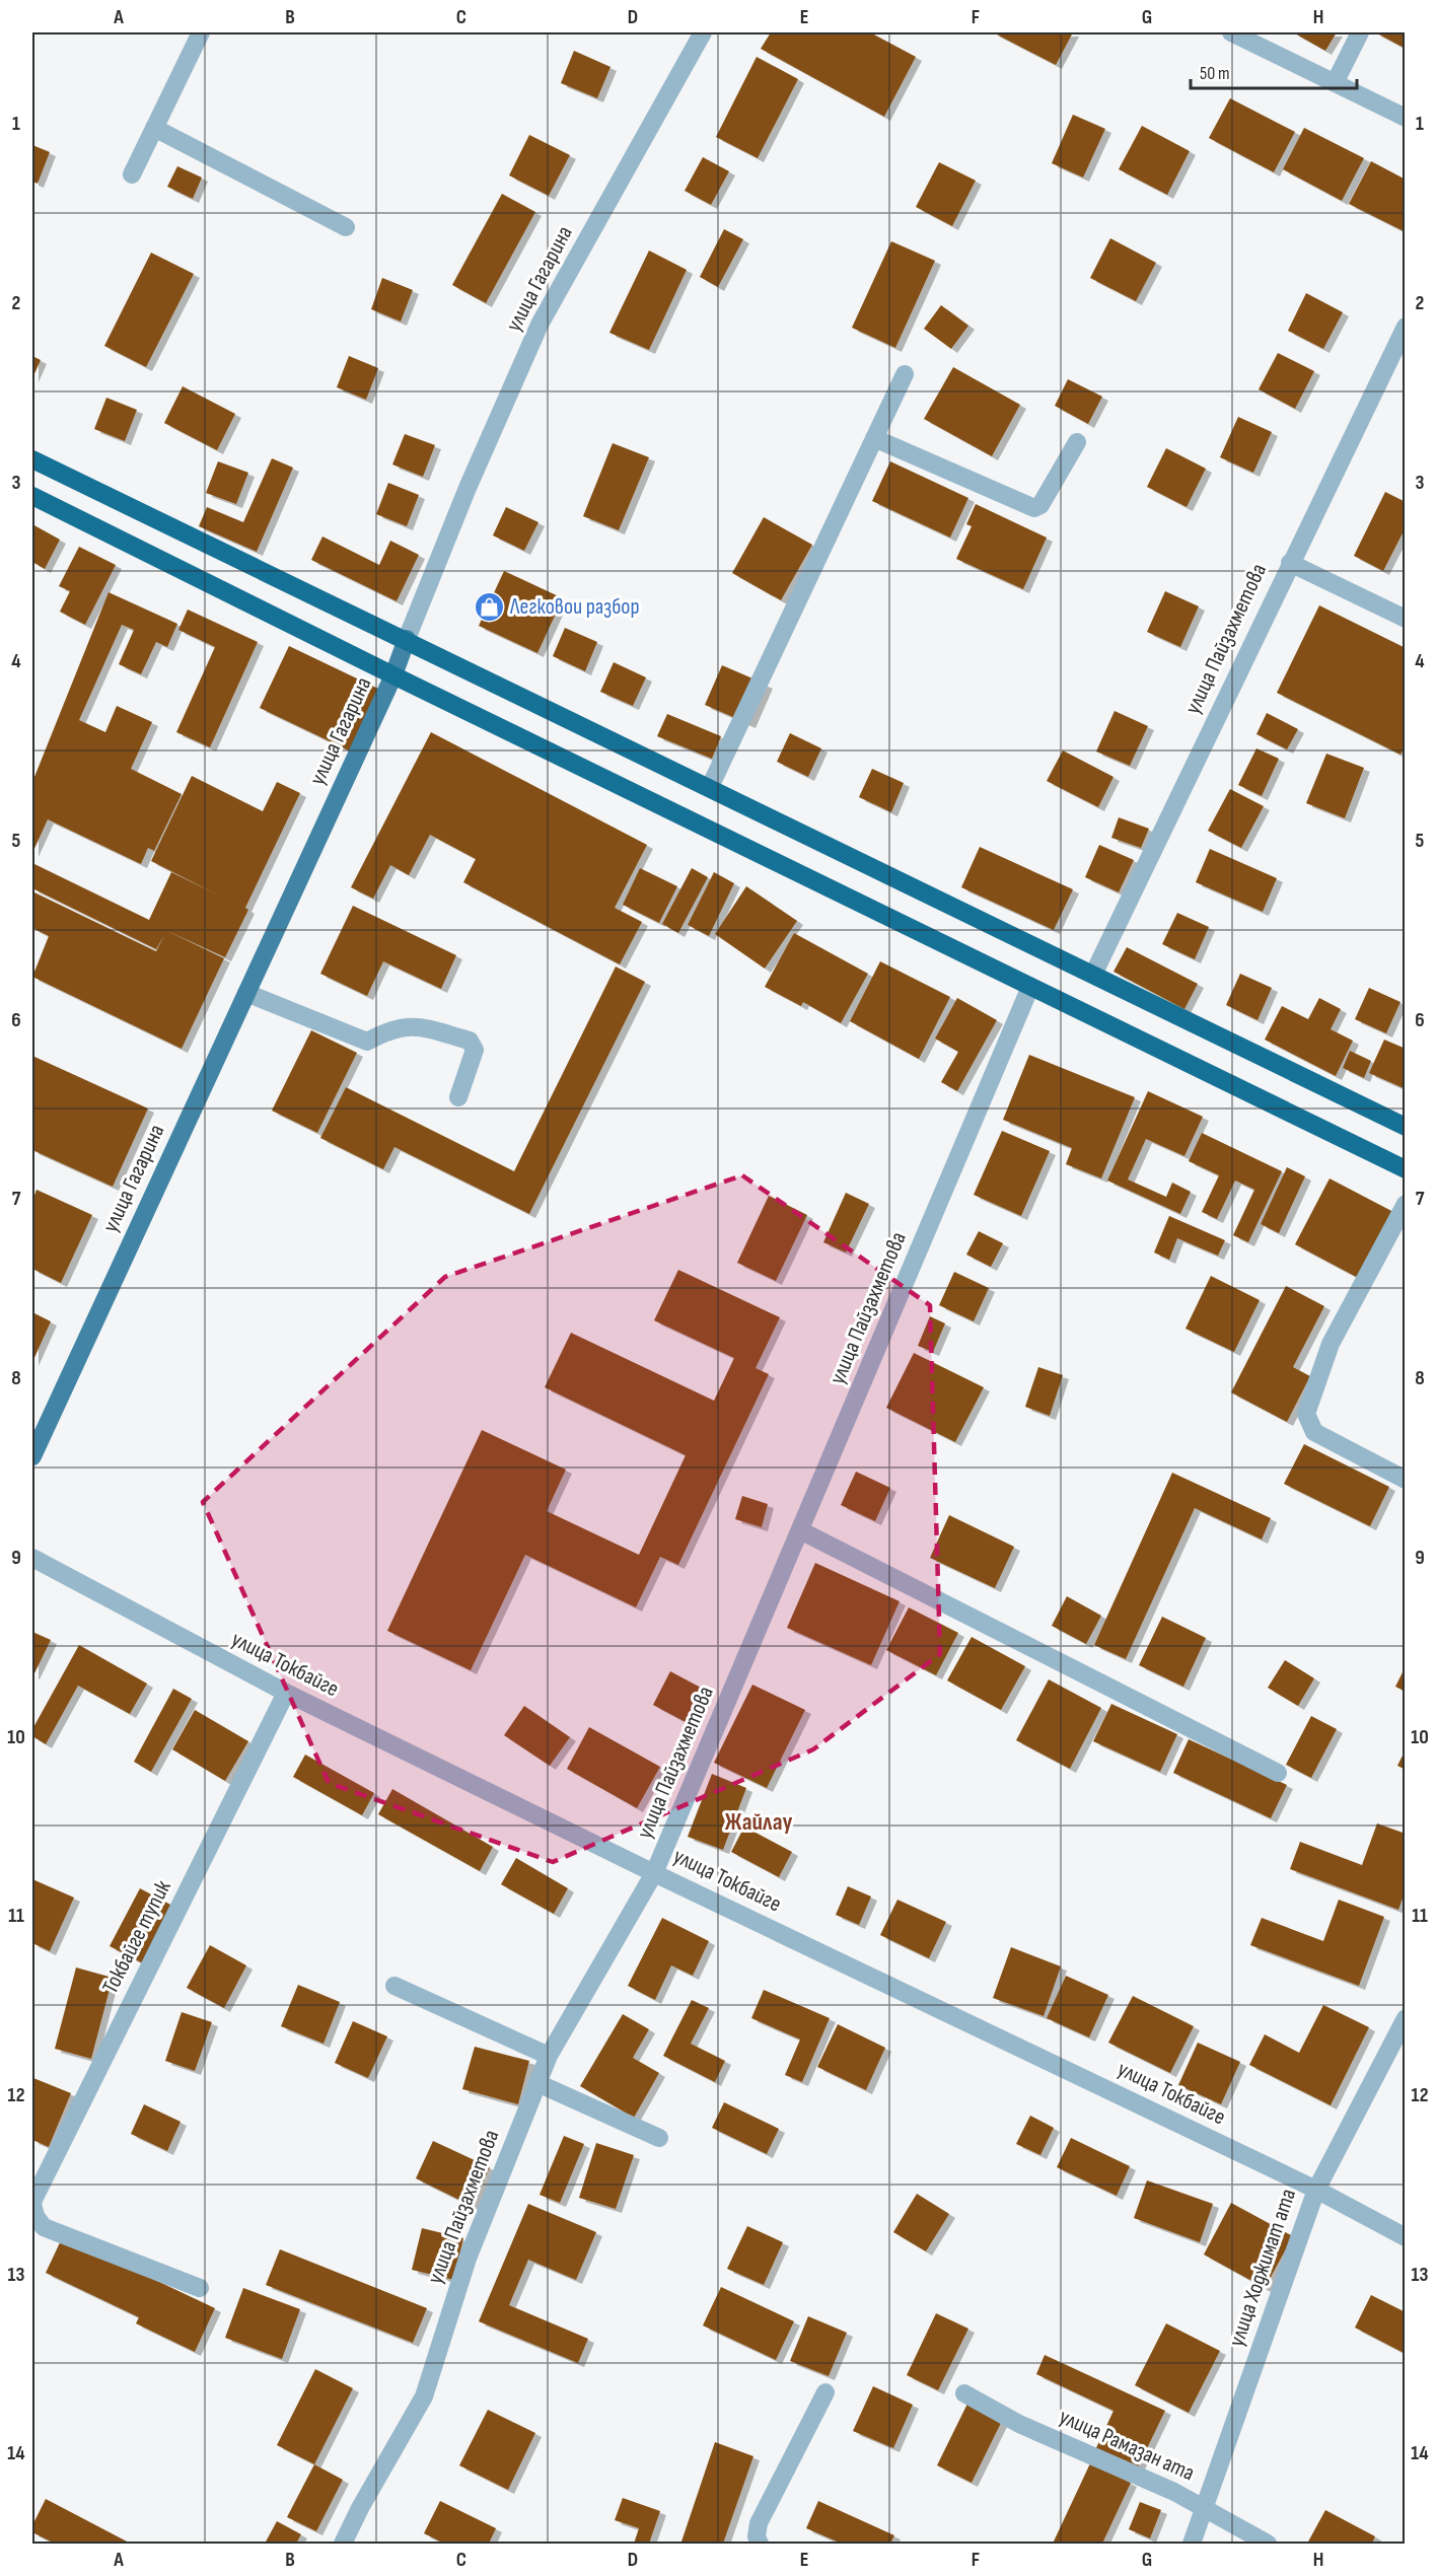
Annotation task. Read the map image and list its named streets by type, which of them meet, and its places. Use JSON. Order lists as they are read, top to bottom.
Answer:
{
  "streets": {
    "main road": ["улица Гагарина"],
    "street": [
      "улица Пайзахметова",
      "улица Токбайге",
      "Токбайге тупик",
      "улица Ходжимат ата",
      "улица Рамазан ата"
    ]
  },
  "crossings": [
    ["улица Пайзахметова", "улица Токбайге"],
    ["улица Токбайге", "Токбайге тупик"],
    ["улица Токбайге", "улица Ходжимат ата"],
    ["улица Ходжимат ата", "улица Рамазан ата"]
  ],
  "districts": ["Жайлау"],
  "places": {
    "shop": ["Легковои разбор"]
  },
  "scale_bar": "50 m",
  "grid": {
    "columns": [
      "A",
      "B",
      "C",
      "D",
      "E",
      "F",
      "G",
      "H"
    ],
    "rows": [
      "1",
      "2",
      "3",
      "4",
      "5",
      "6",
      "7",
      "8",
      "9",
      "10",
      "11",
      "12",
      "13",
      "14"
    ]
  }
}
